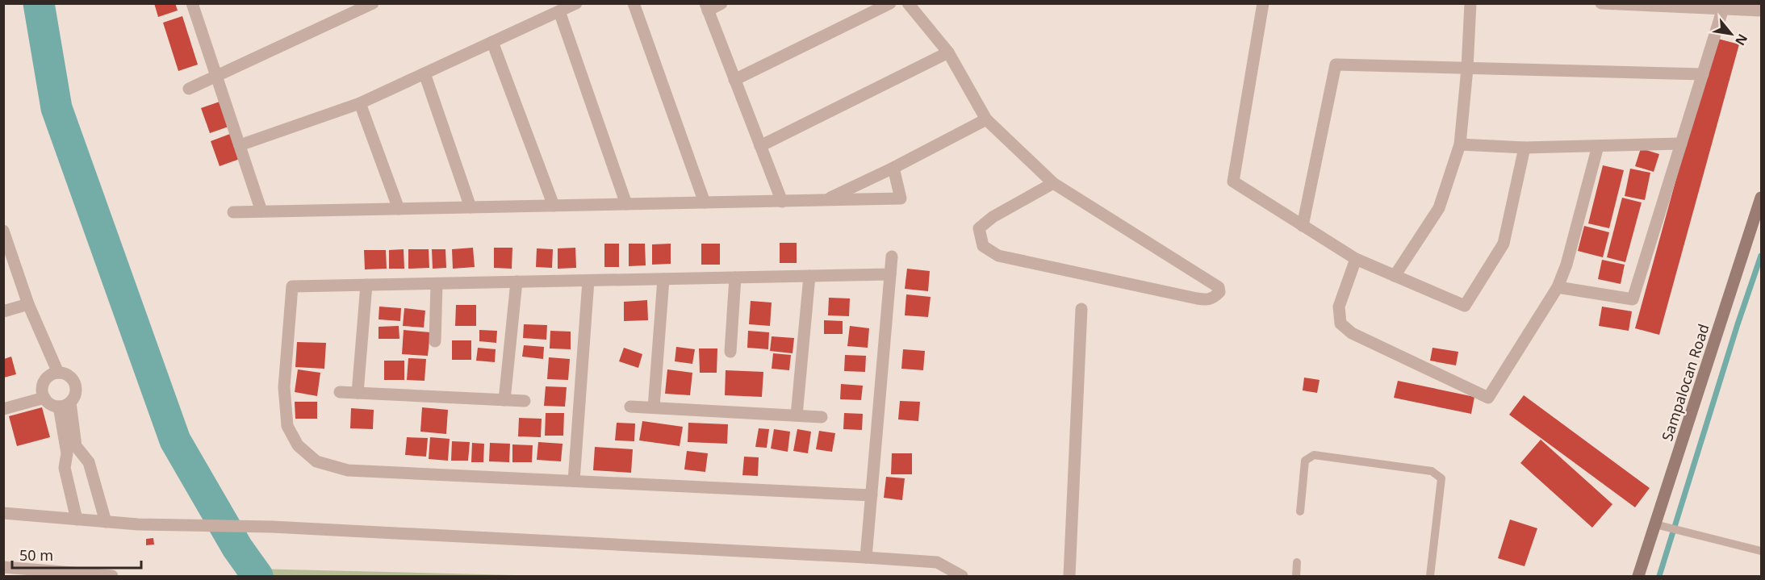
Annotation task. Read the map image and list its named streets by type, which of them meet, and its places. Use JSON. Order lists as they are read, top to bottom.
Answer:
{
  "streets": {
    "main road": ["Sampalocan Road"]
  },
  "scale_bar": "50 m",
  "north": "bottom right"
}
